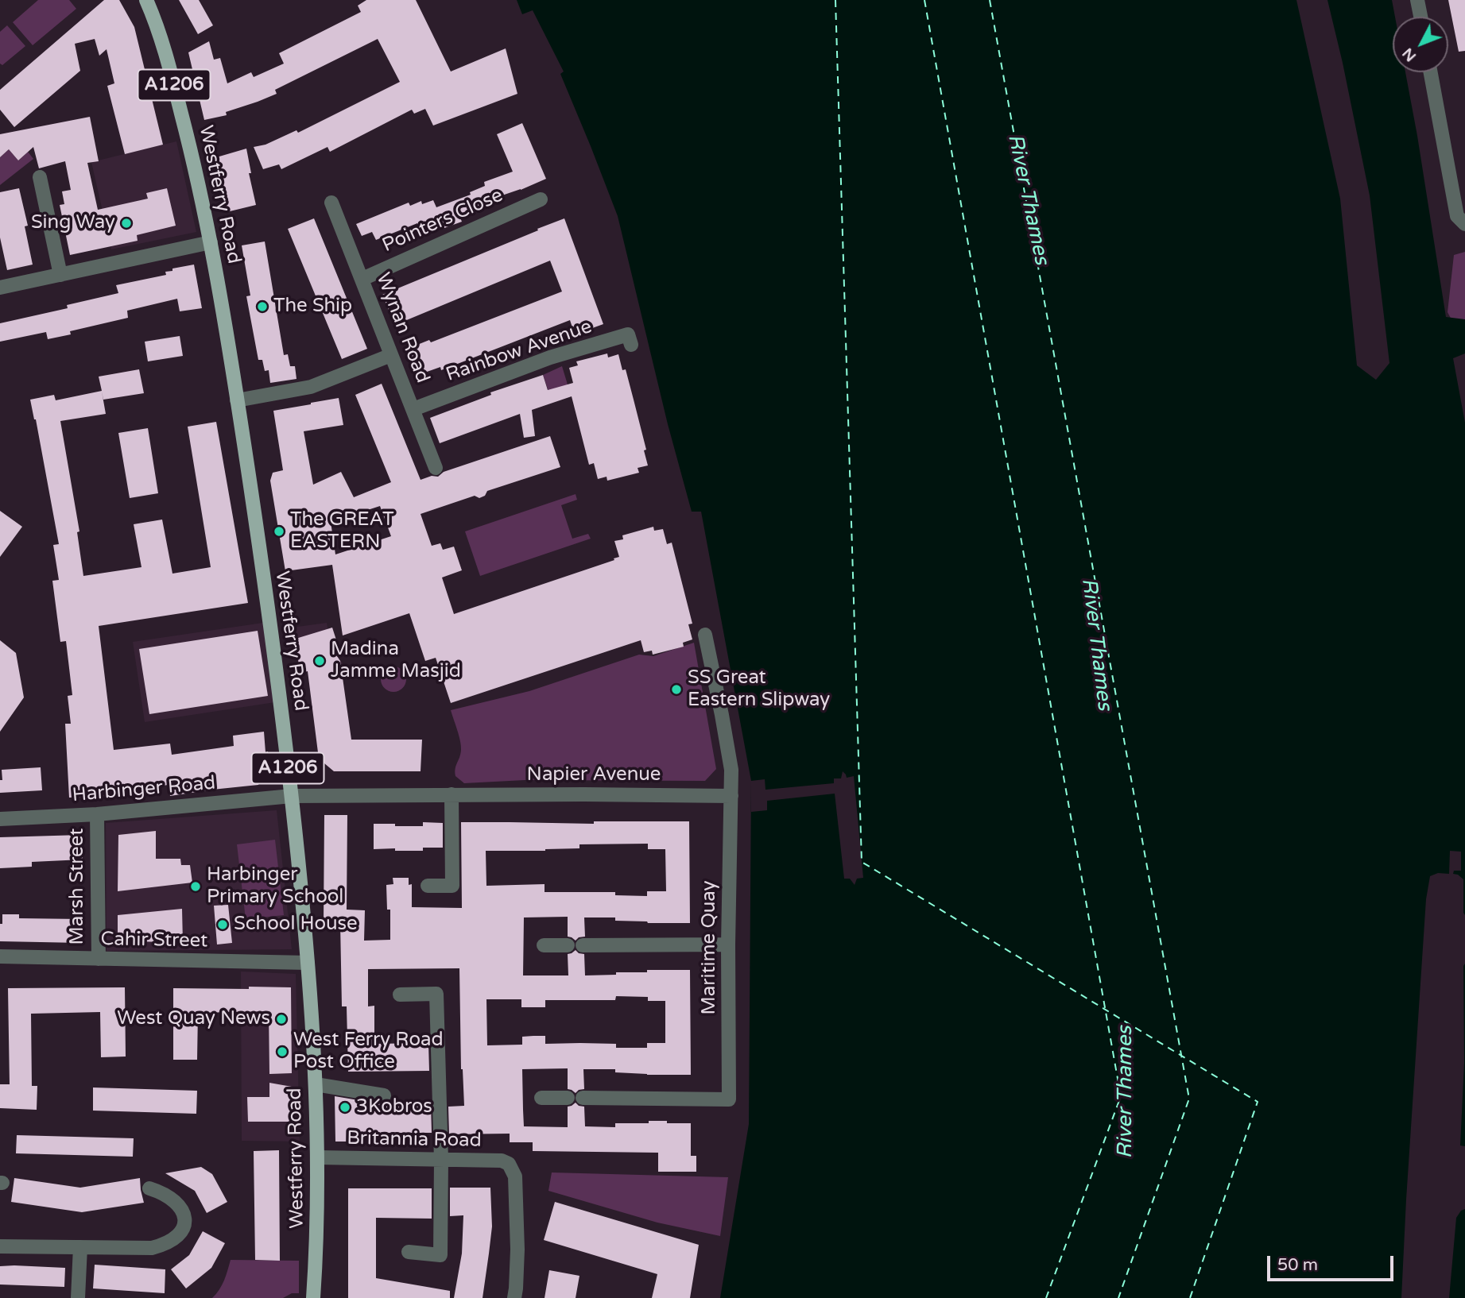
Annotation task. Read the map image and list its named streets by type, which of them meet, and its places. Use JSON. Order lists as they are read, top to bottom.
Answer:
{
  "streets": {
    "main road": ["A1206", "Westferry Road"],
    "street": [
      "Pointers Close",
      "Wynan Road",
      "Rainbow Avenue",
      "Napier Avenue",
      "Harbinger Road",
      "Marsh Street",
      "Cahir Street",
      "Maritime Quay",
      "Britannia Road"
    ]
  },
  "crossings": [
    ["Westferry Road", "Napier Avenue"],
    ["Westferry Road", "Harbinger Road"],
    ["Westferry Road", "Cahir Street"],
    ["Westferry Road", "Britannia Road"],
    ["Pointers Close", "Wynan Road"],
    ["Wynan Road", "Rainbow Avenue"],
    ["Napier Avenue", "Harbinger Road"],
    ["Napier Avenue", "Maritime Quay"],
    ["Harbinger Road", "Marsh Street"],
    ["Marsh Street", "Cahir Street"]
  ],
  "water": ["River Thames"],
  "places": [
    "Sing Way",
    "The Ship",
    "The GREAT EASTERN",
    "Madina Jamme Masjid",
    "SS Great Eastern Slipway",
    "Harbinger Primary School",
    "School House",
    "West Quay News",
    "West Ferry Road Post Office",
    "3Kobros"
  ],
  "scale_bar": "50 m",
  "north": "bottom left"
}
